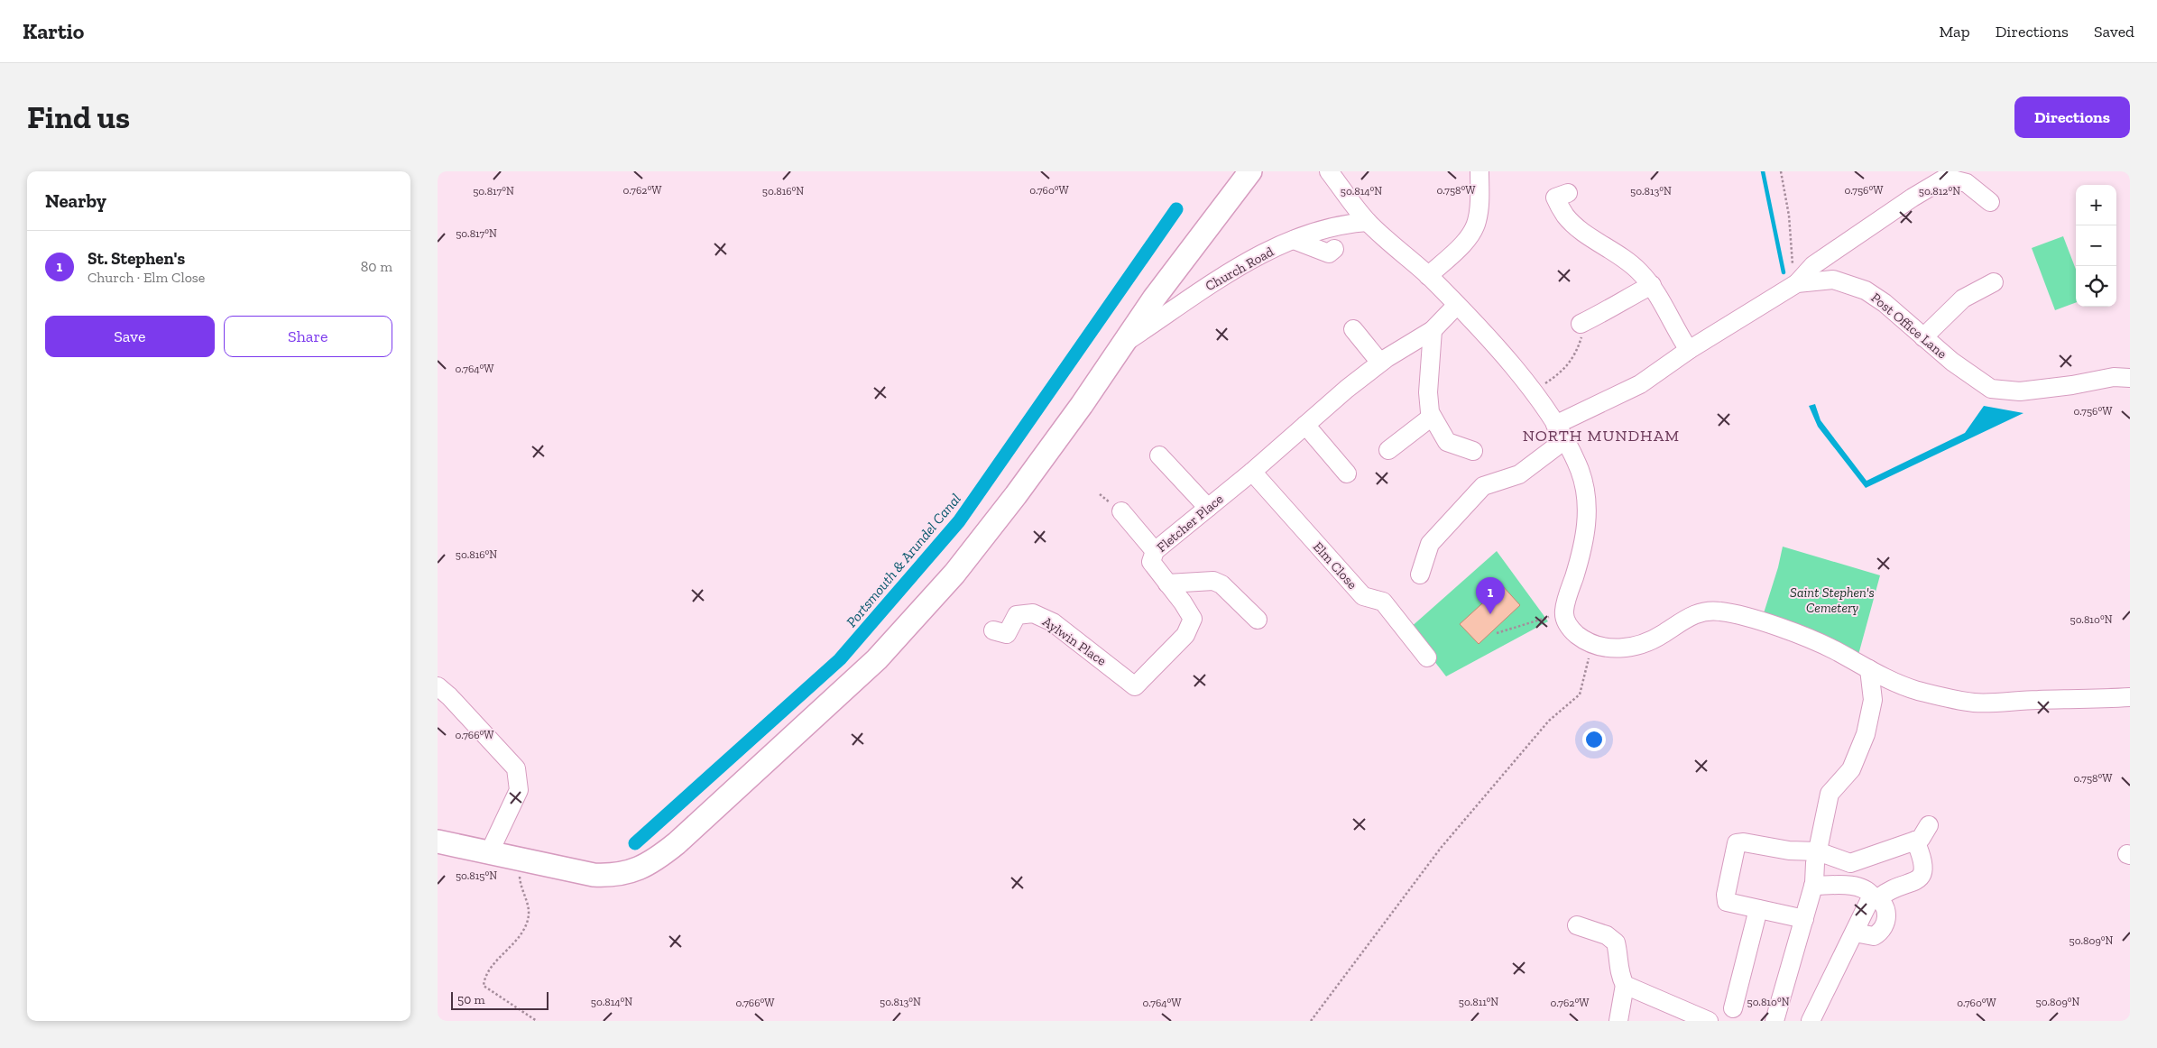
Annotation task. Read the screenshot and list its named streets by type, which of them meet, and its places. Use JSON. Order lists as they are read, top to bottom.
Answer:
{
  "streets": {
    "street": [
      "Church Road",
      "Post Office Lane",
      "Fletcher Place",
      "Elm Close",
      "Aylwin Place"
    ]
  },
  "crossings": [
    ["Fletcher Place", "Elm Close"],
    ["Fletcher Place", "Aylwin Place"]
  ],
  "districts": ["NORTH MUNDHAM"],
  "water": ["Portsmouth & Arundel Canal"],
  "parks": ["Saint Stephen's Cemetery"],
  "scale_bar": "50 m",
  "page": {
    "header": "Kartio",
    "nav": ["Map", "Directions", "Saved"],
    "buttons": [
      "Directions",
      ["Save", "Share"]
    ],
    "title": "Find us",
    "heading": "Nearby",
    "map_buttons": ["+", "−"],
    "list": [
      {
        "mark": "1",
        "name": "St. Stephen's",
        "note": "Church · Elm Close",
        "value": "80 m"
      }
    ],
    "pins": "1",
    "scale": "50 m"
  },
  "coordinates": [
    "0.762°W",
    "0.760°W",
    "0.758°W",
    "0.756°W",
    "50.817°N",
    "50.816°N",
    "50.814°N",
    "50.813°N",
    "50.812°N",
    "0.764°W",
    "50.810°N",
    "0.766°W",
    "50.815°N",
    "50.809°N",
    "50.811°N"
  ]
}
